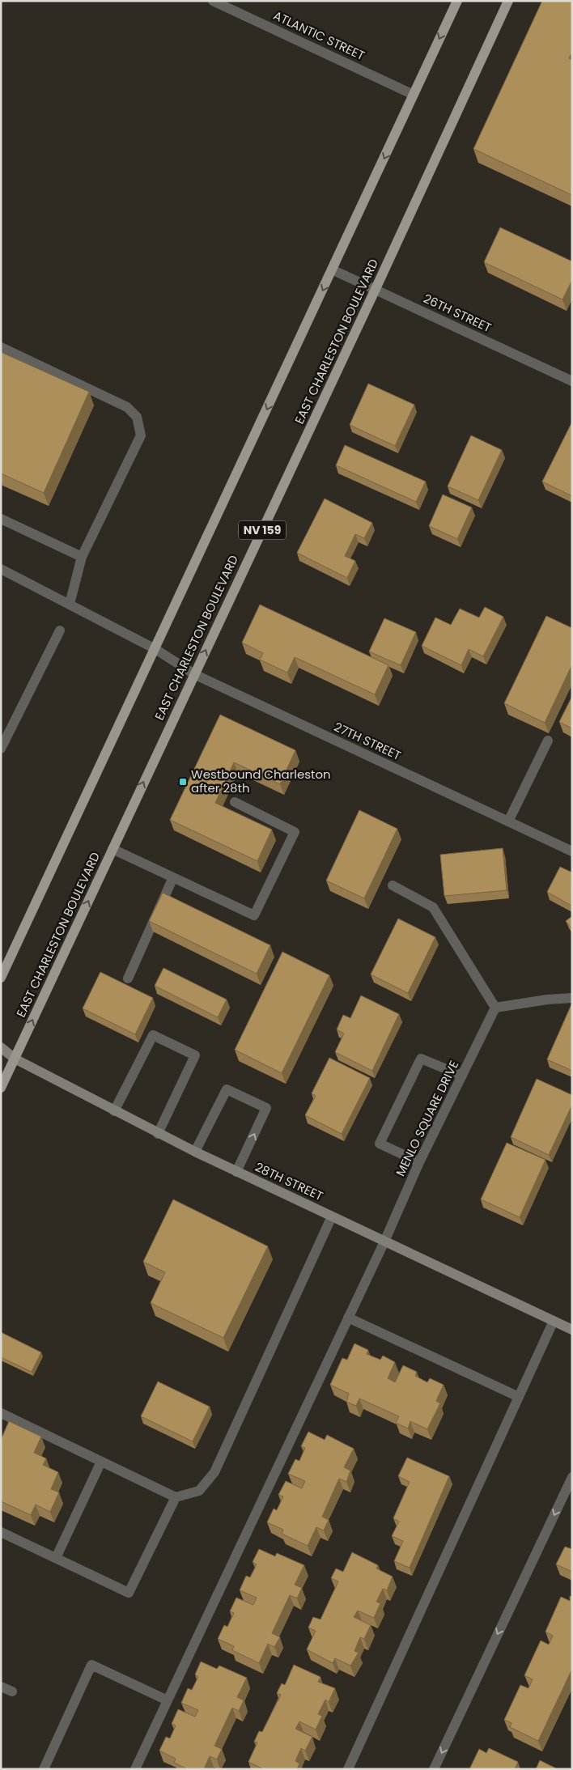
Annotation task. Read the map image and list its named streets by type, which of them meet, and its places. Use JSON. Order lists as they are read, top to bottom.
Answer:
{
  "streets": {
    "main road": ["EAST CHARLESTON BOULEVARD", "NV 159"],
    "street": [
      "ATLANTIC STREET",
      "26TH STREET",
      "27TH STREET",
      "MENLO SQUARE DRIVE",
      "28TH STREET"
    ]
  },
  "crossings": [
    ["26TH STREET", "EAST CHARLESTON BOULEVARD"],
    ["EAST CHARLESTON BOULEVARD", "27TH STREET"],
    ["EAST CHARLESTON BOULEVARD", "28TH STREET"],
    ["MENLO SQUARE DRIVE", "28TH STREET"]
  ],
  "places": {
    "transit": ["Westbound Charleston after 28th"]
  }
}
